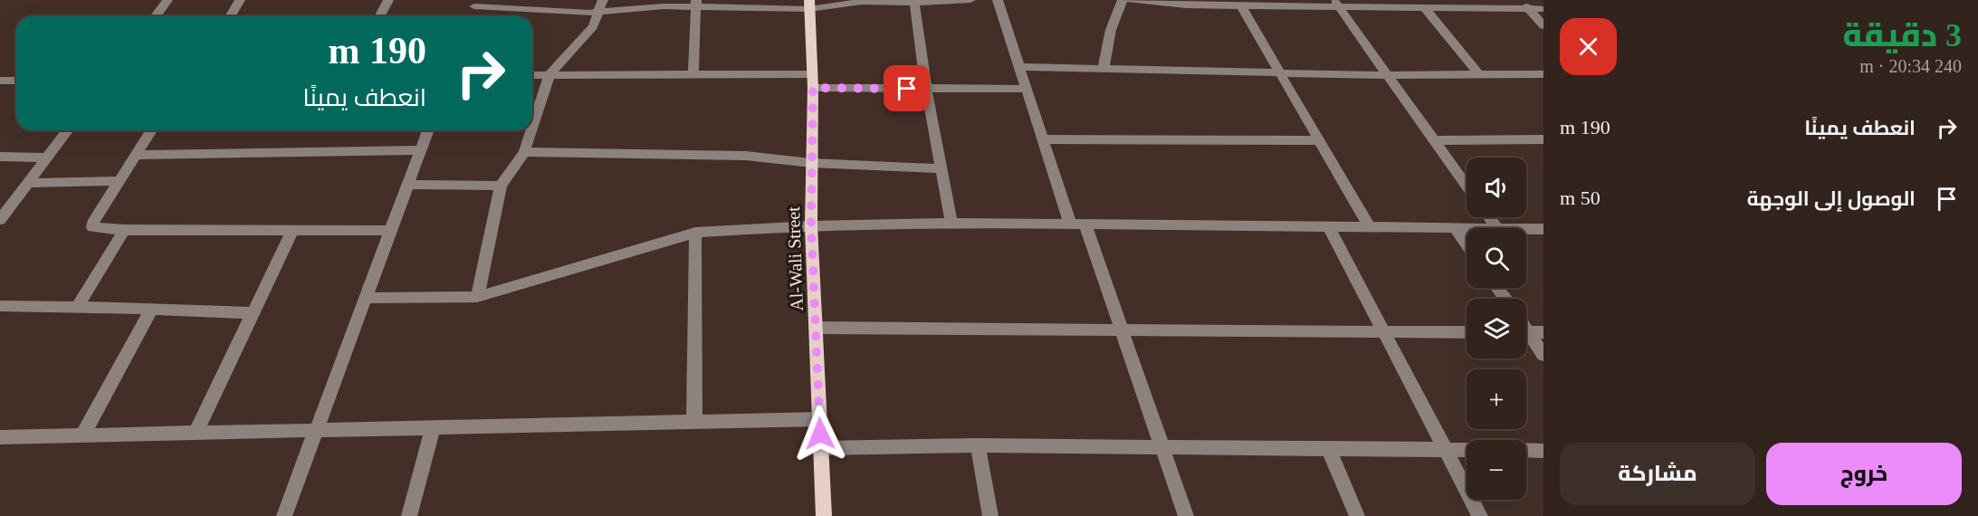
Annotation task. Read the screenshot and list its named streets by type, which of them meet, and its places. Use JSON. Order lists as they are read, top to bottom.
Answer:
{
  "streets": {
    "main road": ["Al-Wali Street"]
  },
  "page": {
    "heading": ["3 دقيقة", "240 m · 20:34"],
    "turn": ["190 m", "انعطف يمينًا"],
    "list": [
      {
        "name": "انعطف يمينًا",
        "value": "190 m"
      },
      {
        "name": "الوصول إلى الوجهة",
        "value": "50 m"
      }
    ],
    "map_buttons": ["+", "−"],
    "buttons": ["خروج", "مشاركة"]
  }
}
